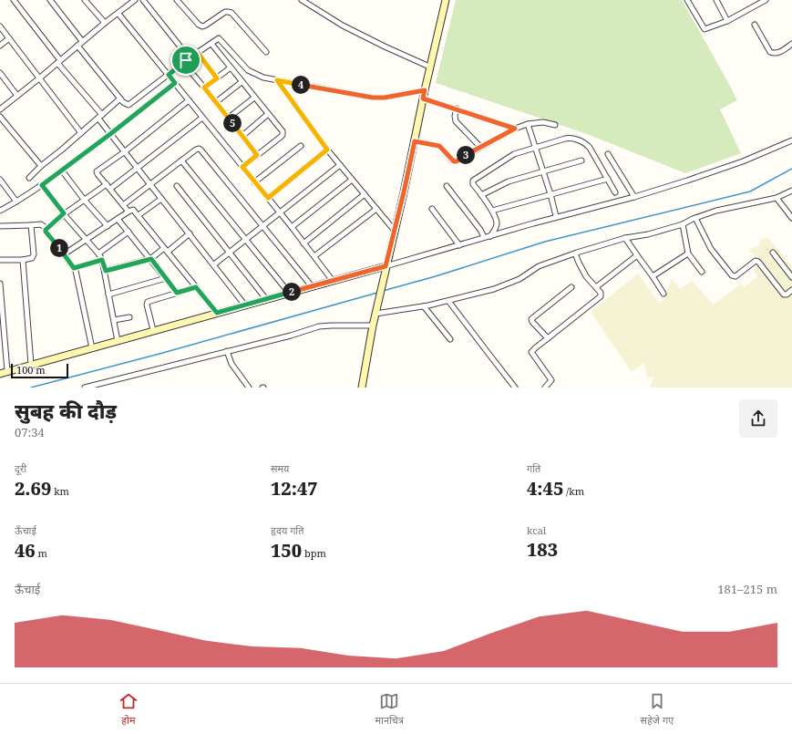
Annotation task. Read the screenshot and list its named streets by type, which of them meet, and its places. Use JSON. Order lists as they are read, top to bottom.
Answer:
{
  "scale_bar": "100 m",
  "page": {
    "pins": [
      "4",
      "5",
      "3",
      "1",
      "2"
    ],
    "scale": "100 m",
    "heading": ["सुबह की दौड़", "07:34"],
    "stats": [
      ["दूरी", "2.69 km"],
      ["समय", "12:47"],
      ["गति", "4:45 /km"],
      ["ऊँचाई", "46 m"],
      ["हृदय गति", "150 bpm"],
      ["kcal", "183"]
    ],
    "chart": ["ऊँचाई", "181–215 m"],
    "tabs": ["होम", "मानचित्र", "सहेजे गए"]
  }
}
